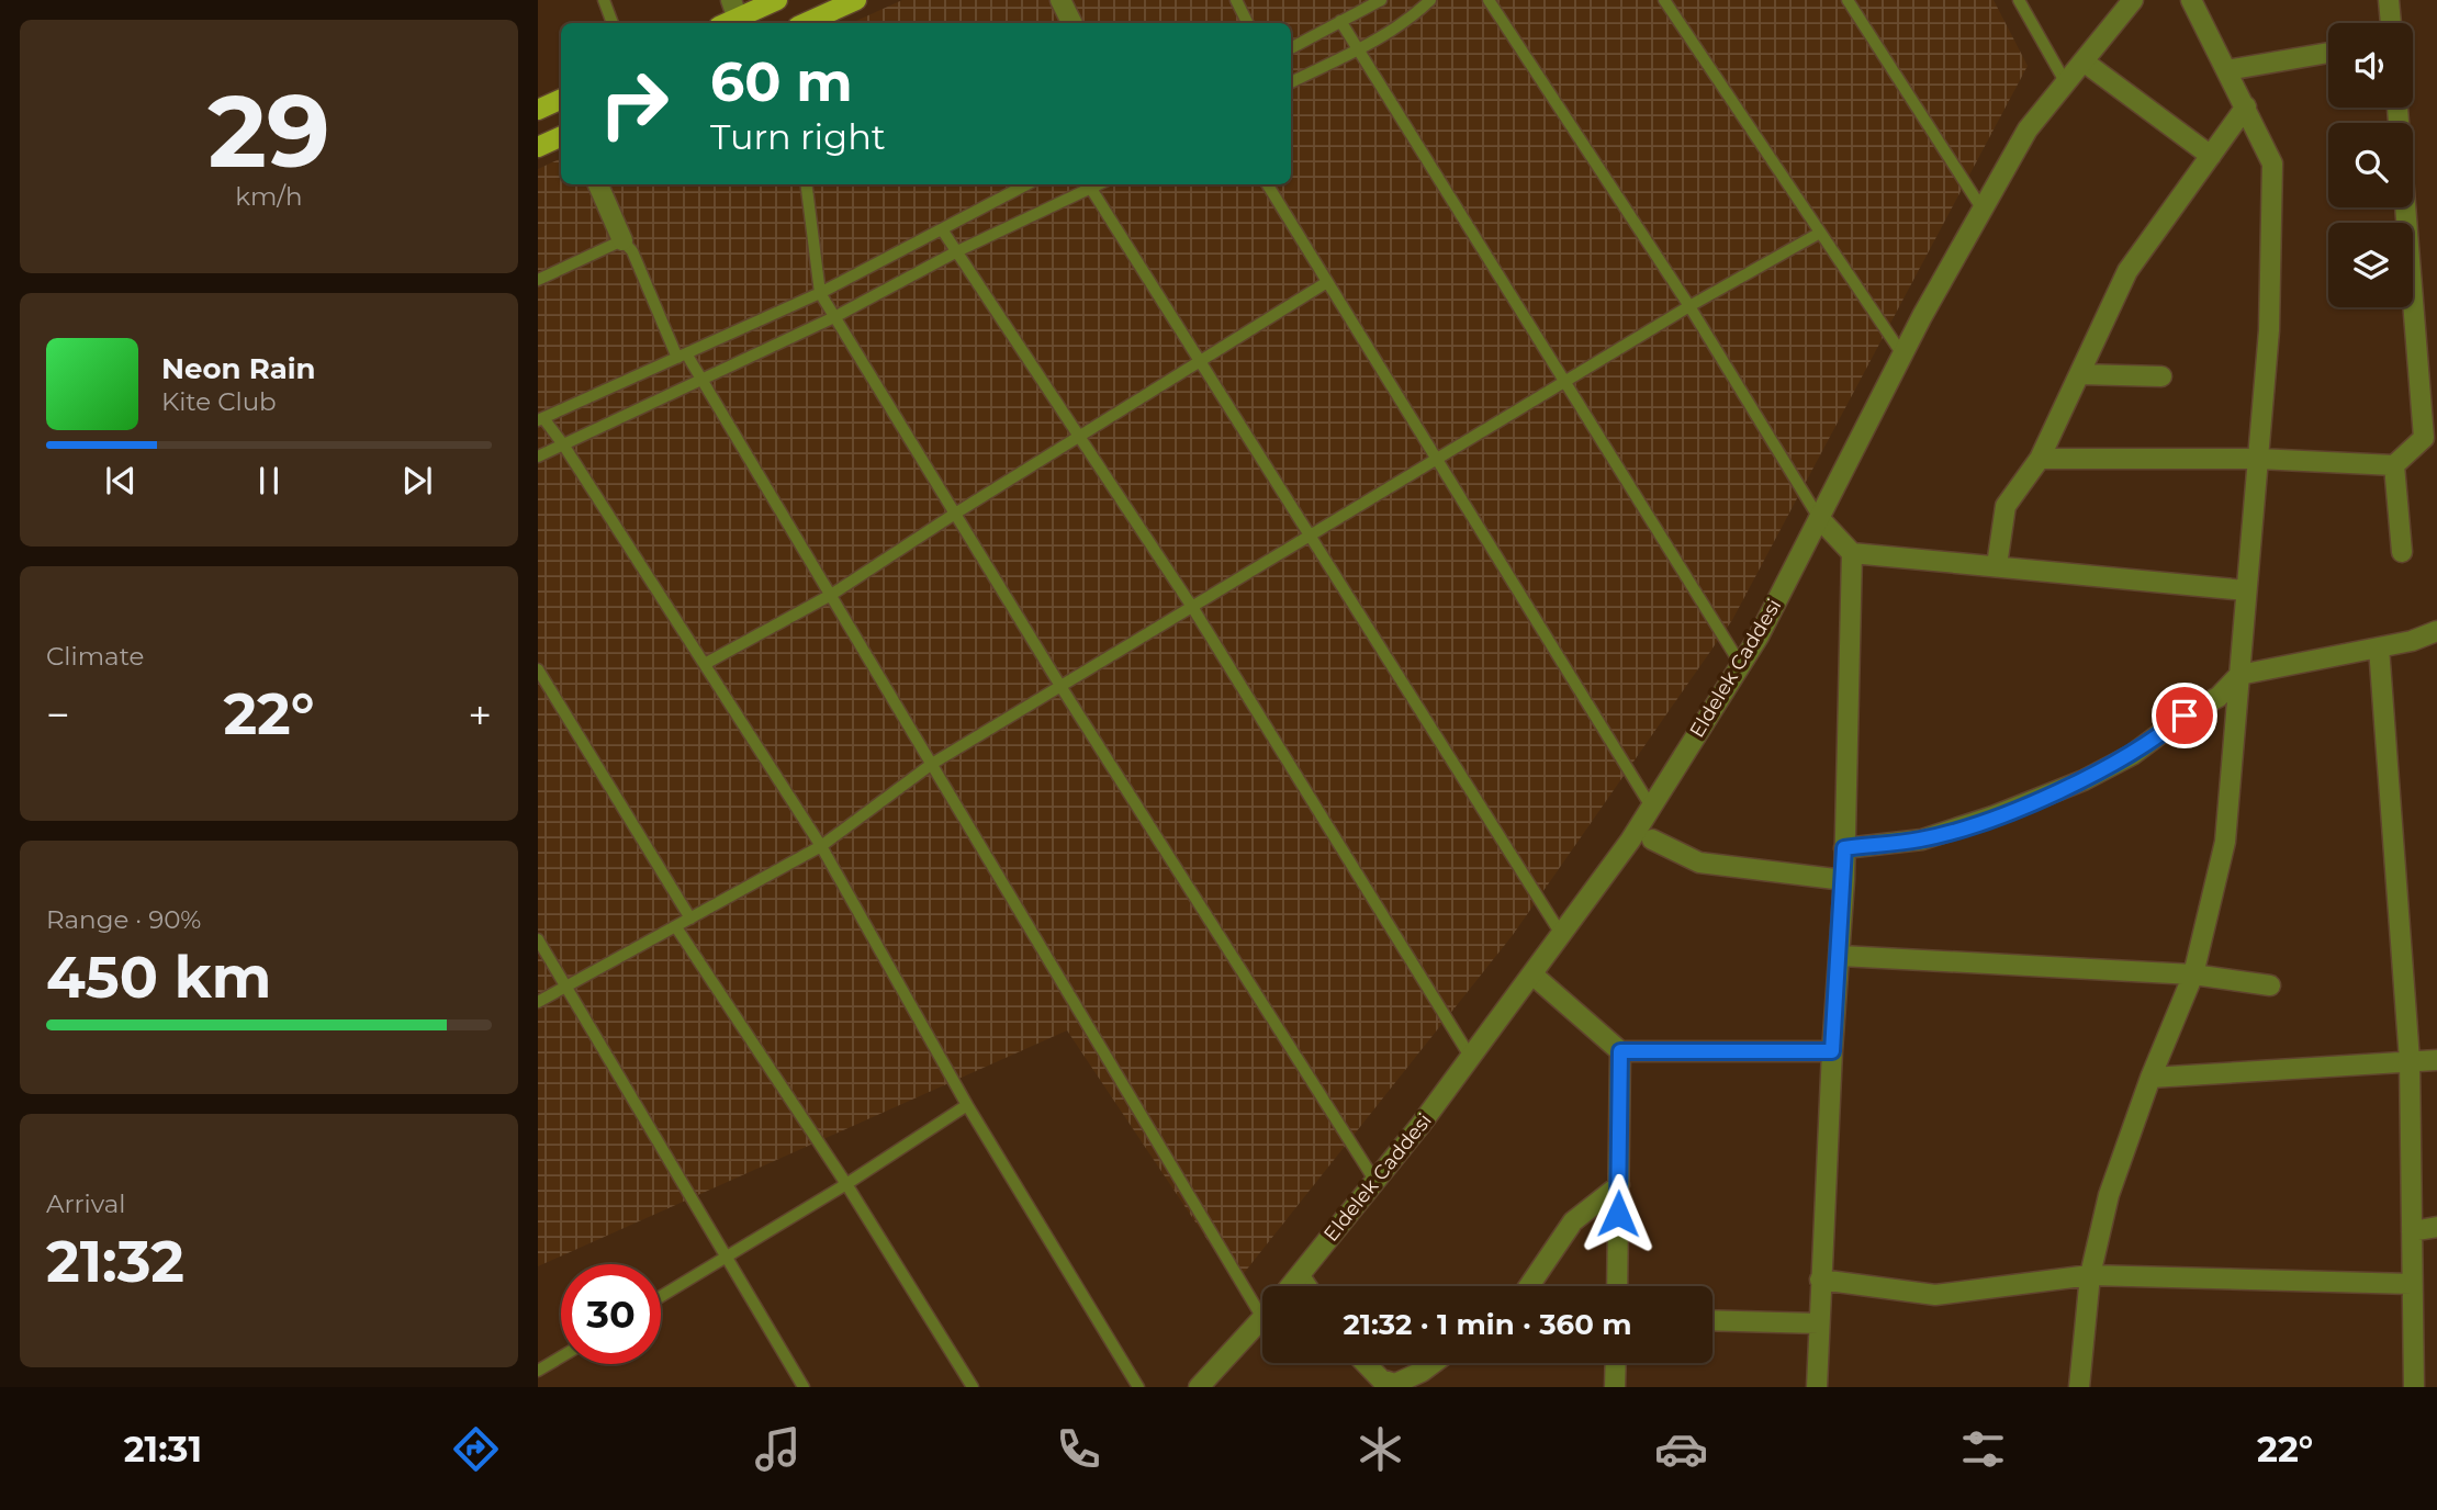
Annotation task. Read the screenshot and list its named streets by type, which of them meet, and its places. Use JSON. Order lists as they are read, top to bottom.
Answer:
{
  "streets": {
    "street": ["Eldelek Caddesi"]
  },
  "page": {
    "tile": [
      ["29", "km/h"],
      "Climate",
      ["Range · 90%", "450 km"],
      ["Arrival", "21:32"]
    ],
    "turn": ["60 m", "Turn right"],
    "song": ["Neon Rain", "Kite Club"],
    "heat": ["−", "22°", "+"],
    "limit": "30",
    "trip": "21:32 · 1 min · 360 m",
    "tabs": ["21:31", "22°"]
  }
}
